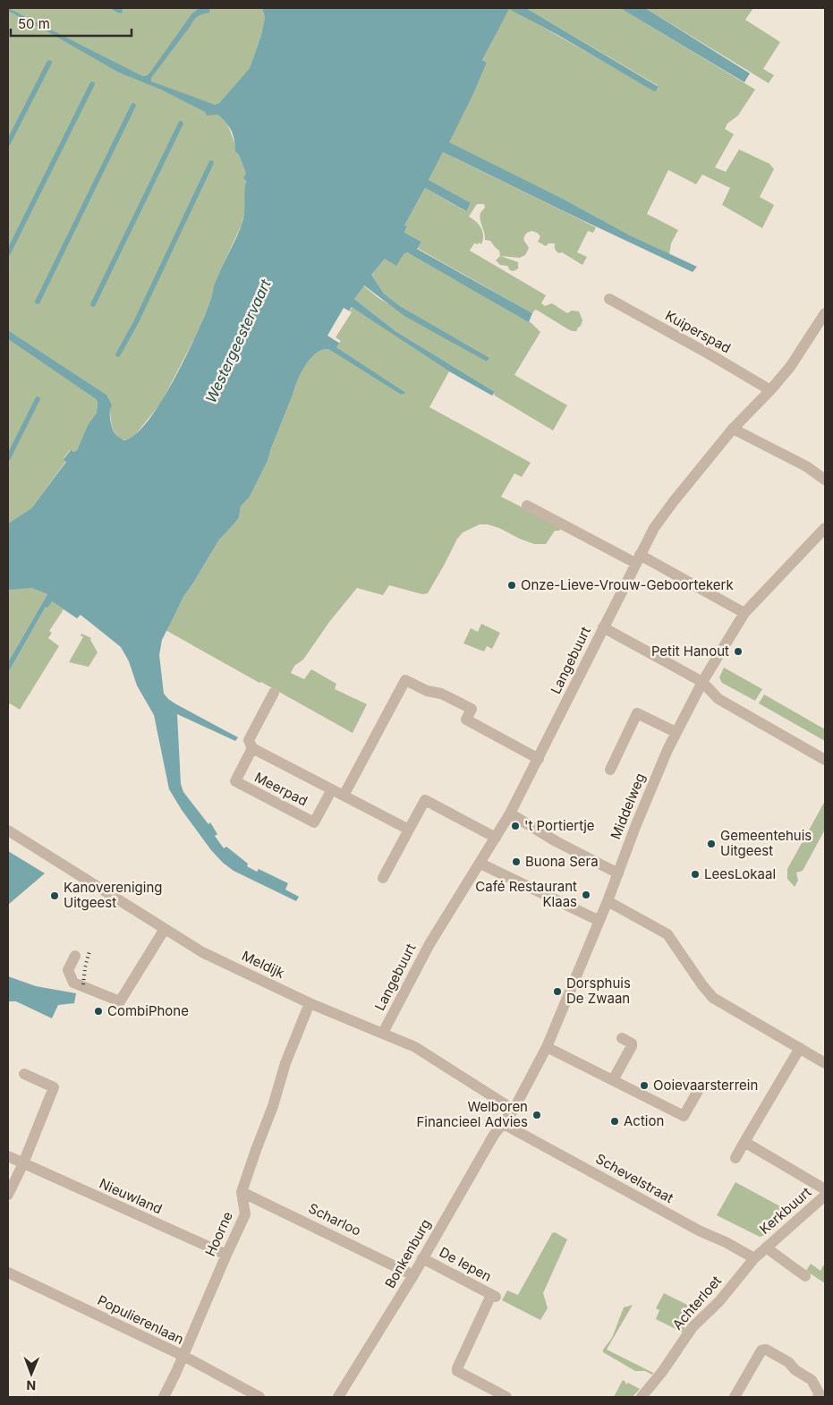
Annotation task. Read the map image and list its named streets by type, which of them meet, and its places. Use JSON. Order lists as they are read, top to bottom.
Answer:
{
  "streets": {
    "street": [
      "Kuiperspad",
      "Langebuurt",
      "Meerpad",
      "Middelweg",
      "Meldijk",
      "Schevelstraat",
      "Nieuwland",
      "Kerkbuurt",
      "Scharloo",
      "Hoorne",
      "Bonkenburg",
      "De Iepen",
      "Achterloet",
      "Populierenlaan"
    ]
  },
  "crossings": [
    ["Kuiperspad", "Langebuurt"],
    ["Langebuurt", "Meldijk"],
    ["Middelweg", "Meldijk"],
    ["Middelweg", "Schevelstraat"],
    ["Middelweg", "Bonkenburg"],
    ["Meldijk", "Hoorne"],
    ["Schevelstraat", "Kerkbuurt"],
    ["Schevelstraat", "Bonkenburg"],
    ["Schevelstraat", "Achterloet"],
    ["Nieuwland", "Hoorne"],
    ["Kerkbuurt", "Achterloet"],
    ["Scharloo", "Hoorne"],
    ["Scharloo", "Bonkenburg"],
    ["Hoorne", "Populierenlaan"],
    ["Bonkenburg", "De Iepen"]
  ],
  "water": ["Westergeestervaart"],
  "places": [
    "Onze-Lieve-Vrouw-Geboortekerk",
    "Petit Hanout",
    "'t Portiertje",
    "Gemeentehuis Uitgeest",
    "Buona Sera",
    "LeesLokaal",
    "Café Restaurant Klaas",
    "Kanovereniging Uitgeest",
    "Dorsphuis De Zwaan",
    "CombiPhone",
    "Ooievaarsterrein",
    "Welboren Financieel Advies",
    "Action"
  ],
  "scale_bar": "50 m",
  "north": "bottom"
}
